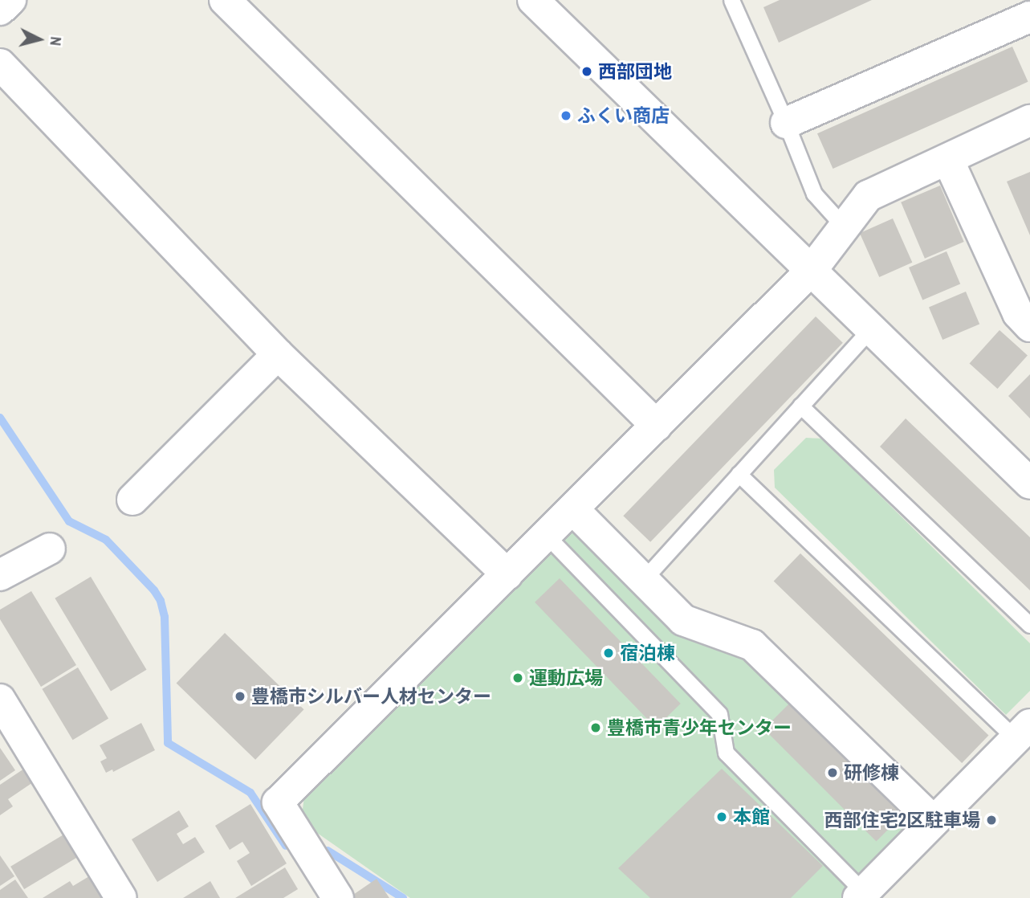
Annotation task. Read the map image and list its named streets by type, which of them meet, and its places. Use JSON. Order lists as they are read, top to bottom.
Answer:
{
  "places": [
    "西部団地",
    "ふくい商店",
    "宿泊棟",
    "運動広場",
    "豊橋市シルバー人材センター",
    "豊橋市青少年センター",
    "研修棟",
    "本館",
    "西部住宅2区駐車場"
  ],
  "north": "right"
}
